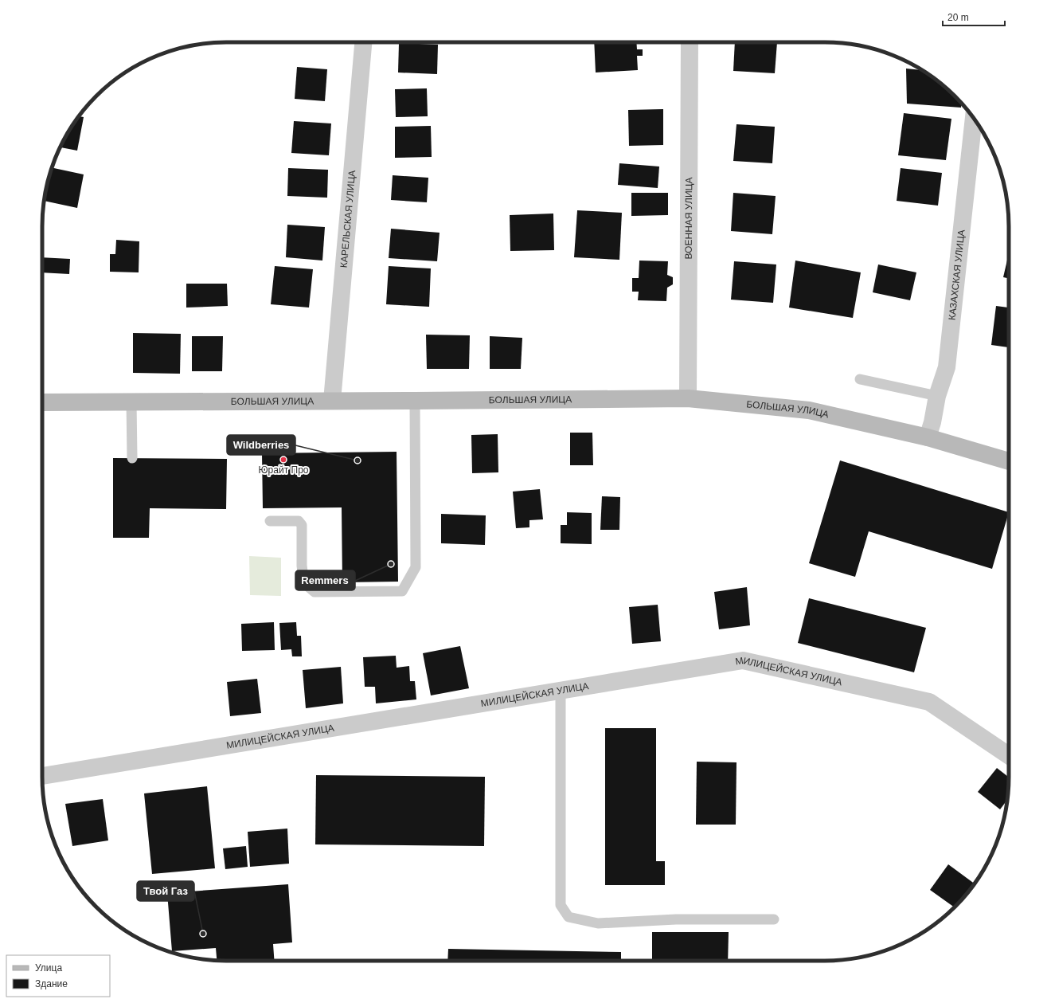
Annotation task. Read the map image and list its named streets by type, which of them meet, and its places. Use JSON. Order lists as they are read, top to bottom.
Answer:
{
  "streets": {
    "street": [
      "ВОЕННАЯ УЛИЦА",
      "КАРЕЛЬСКАЯ УЛИЦА",
      "КАЗАХСКАЯ УЛИЦА",
      "БОЛЬШАЯ УЛИЦА",
      "МИЛИЦЕЙСКАЯ УЛИЦА"
    ]
  },
  "crossings": [
    ["ВОЕННАЯ УЛИЦА", "БОЛЬШАЯ УЛИЦА"],
    ["КАРЕЛЬСКАЯ УЛИЦА", "БОЛЬШАЯ УЛИЦА"],
    ["КАЗАХСКАЯ УЛИЦА", "БОЛЬШАЯ УЛИЦА"]
  ],
  "places": [
    "Юрайт Про",
    "Wildberries",
    "Remmers",
    "Твой Газ"
  ],
  "legend": ["Улица", "Здание"],
  "scale_bar": "20 m"
}
